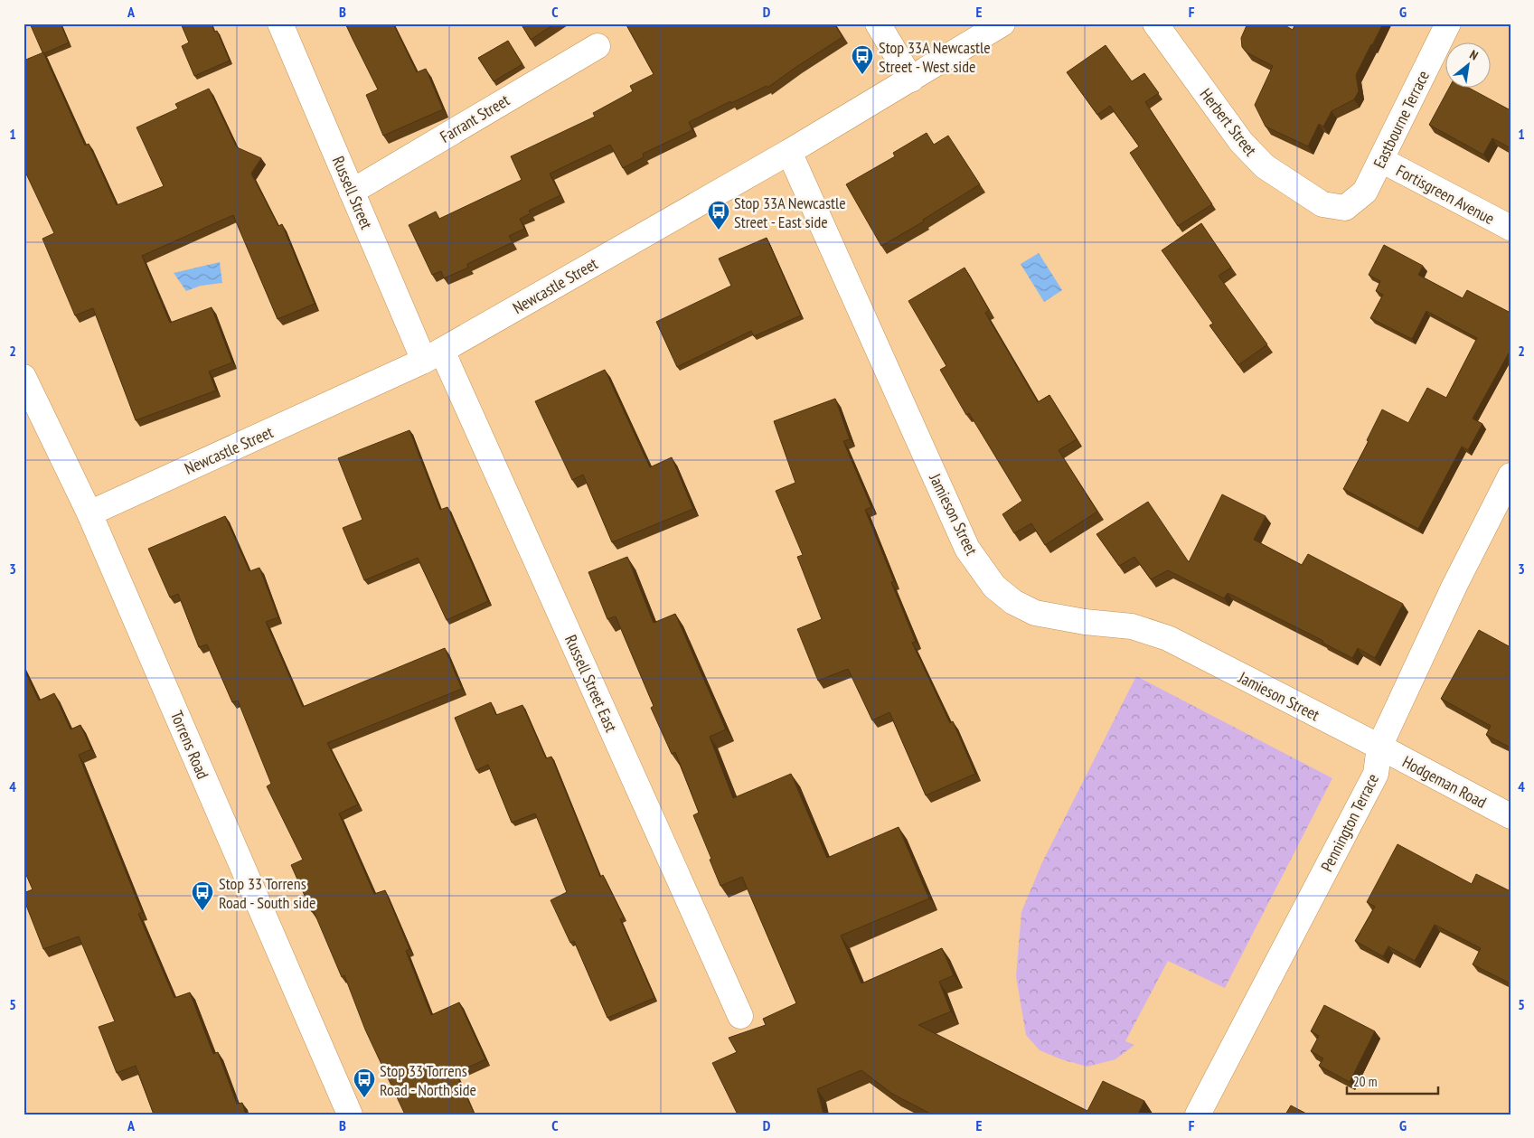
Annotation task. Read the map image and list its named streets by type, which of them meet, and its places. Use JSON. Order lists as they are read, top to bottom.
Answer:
{
  "streets": {
    "street": [
      "Farrant Street",
      "Eastbourne Terrace",
      "Herbert Street",
      "Russell Street",
      "Fortisgreen Avenue",
      "Newcastle Street",
      "Jamieson Street",
      "Russell Street East",
      "Torrens Road",
      "Hodgeman Road",
      "Pennington Terrace"
    ]
  },
  "crossings": [
    ["Farrant Street", "Russell Street"],
    ["Eastbourne Terrace", "Herbert Street"],
    ["Eastbourne Terrace", "Fortisgreen Avenue"],
    ["Russell Street", "Newcastle Street"],
    ["Russell Street", "Russell Street East"],
    ["Newcastle Street", "Jamieson Street"],
    ["Newcastle Street", "Russell Street East"],
    ["Newcastle Street", "Torrens Road"],
    ["Jamieson Street", "Hodgeman Road"],
    ["Jamieson Street", "Pennington Terrace"],
    ["Hodgeman Road", "Pennington Terrace"]
  ],
  "places": {
    "bus stop": [
      "Stop 33A Newcastle Street - West side",
      "Stop 33A Newcastle Street - East side",
      "Stop 33 Torrens Road - South side",
      "Stop 33 Torrens Road - North side"
    ]
  },
  "scale_bar": "20 m",
  "north": "top right",
  "grid": {
    "columns": [
      "A",
      "B",
      "C",
      "D",
      "E",
      "F",
      "G"
    ],
    "rows": [
      "1",
      "2",
      "3",
      "4",
      "5"
    ]
  }
}
